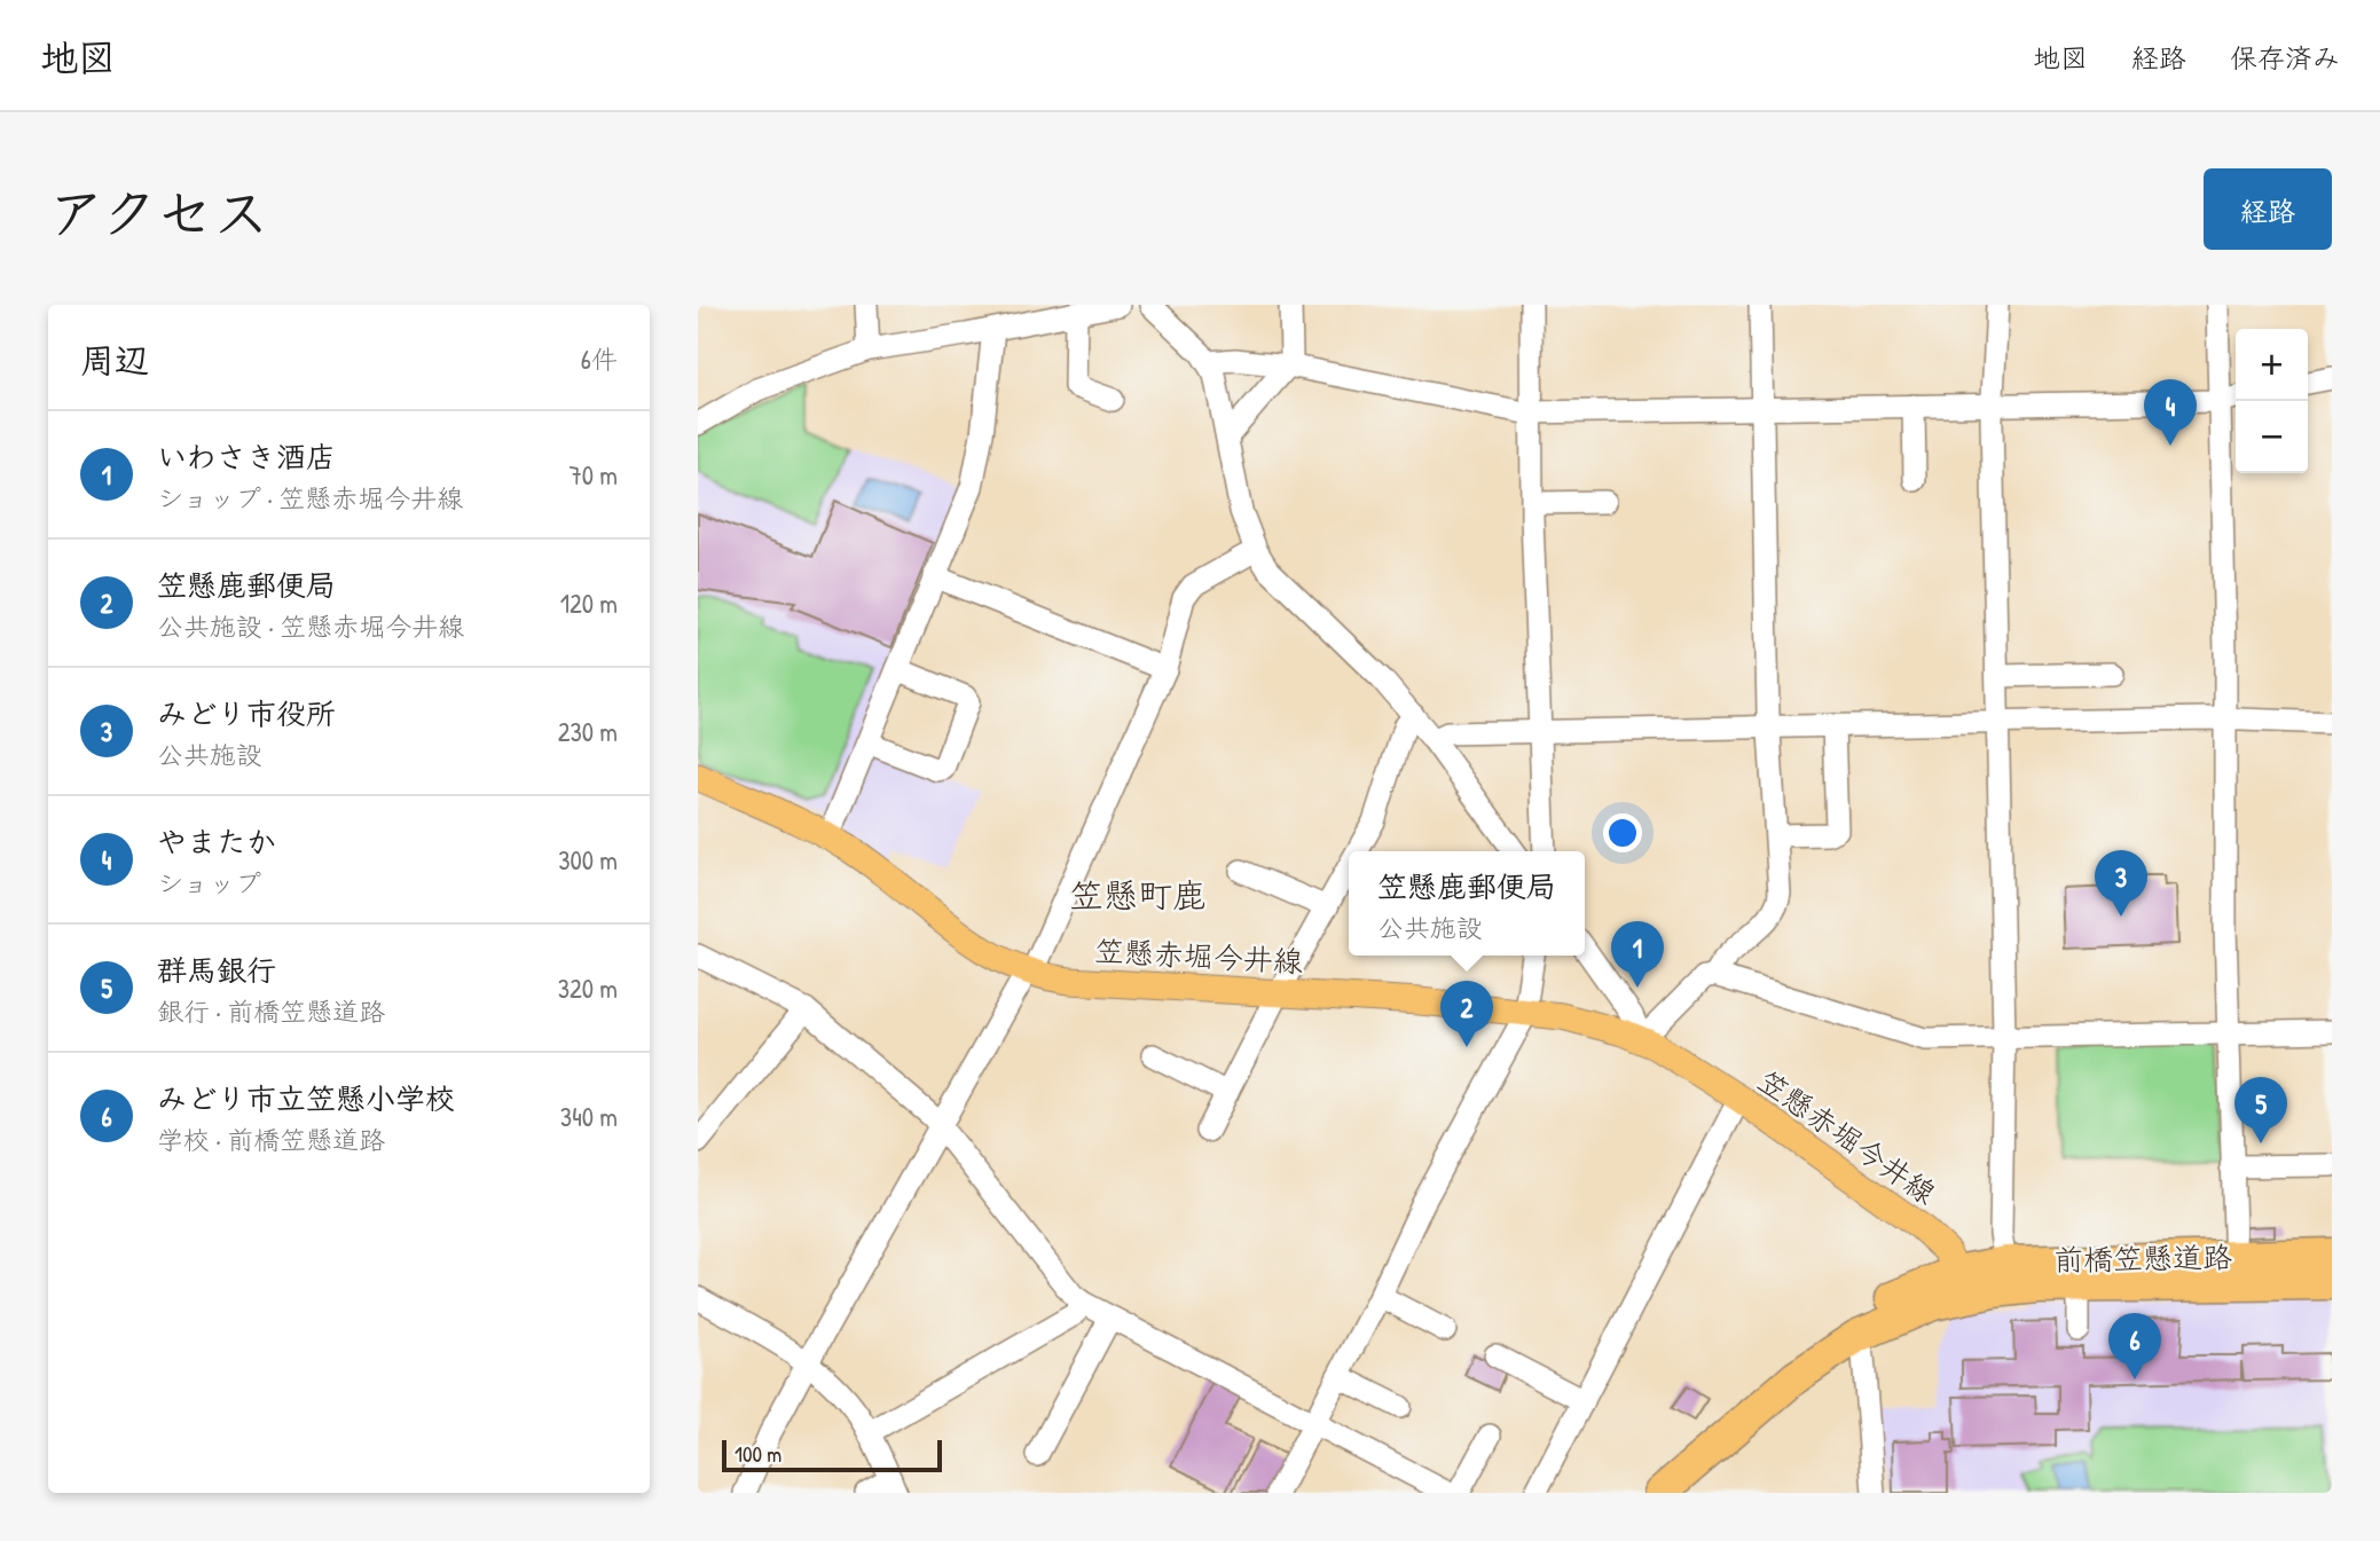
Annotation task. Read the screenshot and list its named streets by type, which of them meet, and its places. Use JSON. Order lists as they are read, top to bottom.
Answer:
{
  "streets": {
    "highway": ["前橋笠懸道路"],
    "main road": ["笠懸赤堀今井線"]
  },
  "crossings": [
    ["笠懸赤堀今井線", "前橋笠懸道路"]
  ],
  "districts": ["笠懸町鹿"],
  "scale_bar": "100 m",
  "page": {
    "header": "地図",
    "nav": ["地図", "経路", "保存済み"],
    "title": "アクセス",
    "buttons": "経路",
    "heading": ["周辺", "6件"],
    "map_buttons": ["+", "−"],
    "pins": [
      "4",
      "3",
      "1",
      "2",
      "5",
      "6"
    ],
    "list": [
      {
        "mark": "1",
        "name": "いわさき酒店",
        "note": "ショップ · 笠懸赤堀今井線",
        "value": "70 m"
      },
      {
        "mark": "2",
        "name": "笠懸鹿郵便局",
        "note": "公共施設 · 笠懸赤堀今井線",
        "value": "120 m"
      },
      {
        "mark": "3",
        "name": "みどり市役所",
        "note": "公共施設",
        "value": "230 m"
      },
      {
        "mark": "4",
        "name": "やまたか",
        "note": "ショップ",
        "value": "300 m"
      },
      {
        "mark": "5",
        "name": "群馬銀行",
        "note": "銀行 · 前橋笠懸道路",
        "value": "320 m"
      },
      {
        "mark": "6",
        "name": "みどり市立笠懸小学校",
        "note": "学校 · 前橋笠懸道路",
        "value": "340 m"
      }
    ],
    "popup": ["笠懸鹿郵便局", "公共施設"],
    "scale": "100 m"
  }
}
